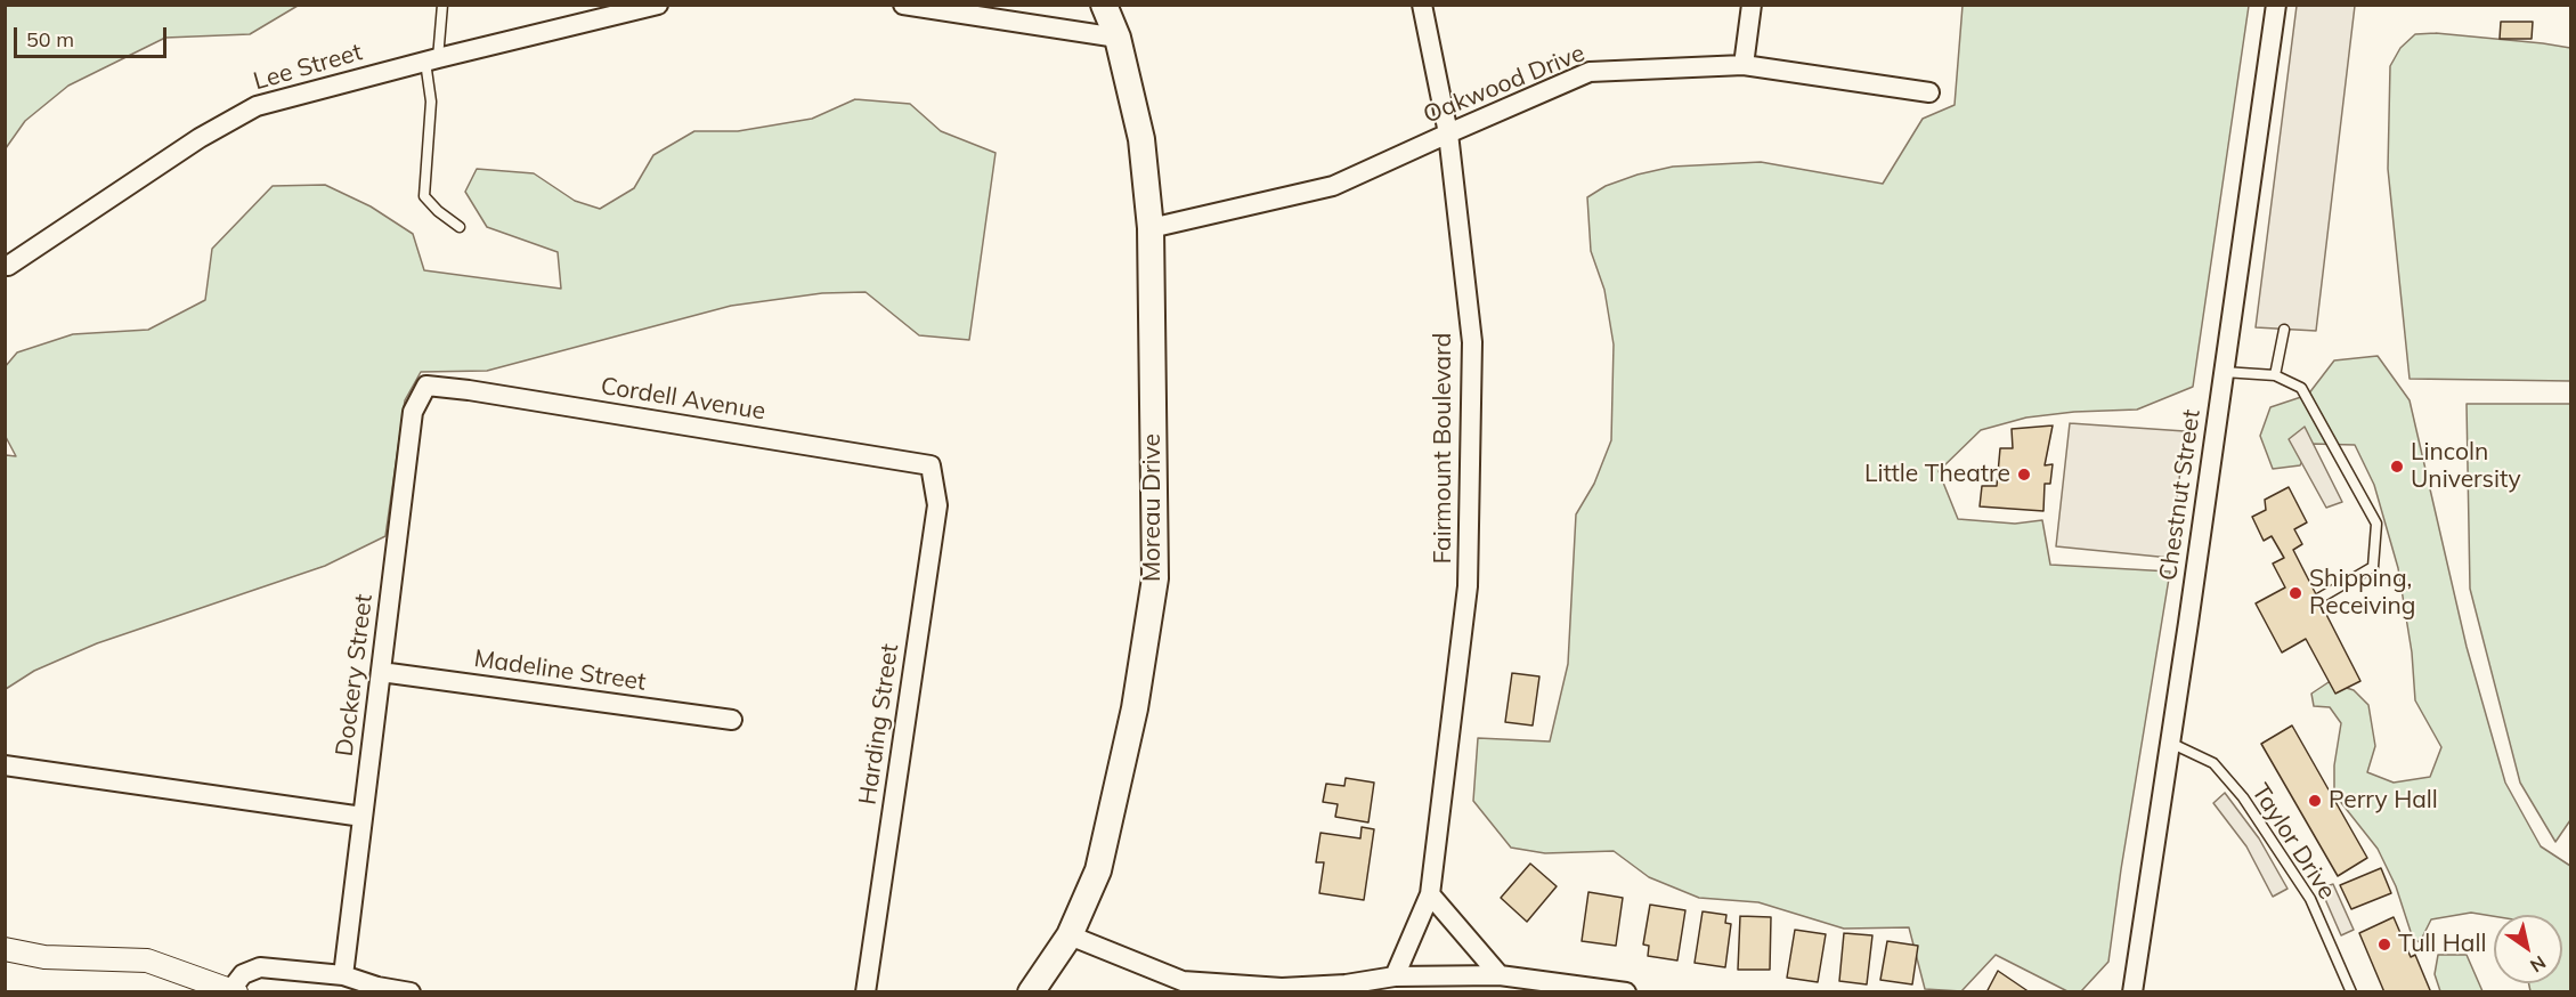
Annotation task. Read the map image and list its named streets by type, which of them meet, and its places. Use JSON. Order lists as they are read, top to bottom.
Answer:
{
  "streets": {
    "main road": ["Moreau Drive"],
    "street": [
      "Lee Street",
      "Oakwood Drive",
      "Cordell Avenue",
      "Fairmount Boulevard",
      "Chestnut Street",
      "Madeline Street",
      "Dockery Street",
      "Harding Street"
    ],
    "lane": ["Taylor Drive"]
  },
  "crossings": [
    ["Oakwood Drive", "Fairmount Boulevard"],
    ["Oakwood Drive", "Moreau Drive"],
    ["Cordell Avenue", "Dockery Street"],
    ["Cordell Avenue", "Harding Street"],
    ["Chestnut Street", "Taylor Drive"],
    ["Madeline Street", "Dockery Street"]
  ],
  "places": [
    "Lincoln University",
    "Little Theatre",
    "Shipping, Receiving",
    "Perry Hall",
    "Tull Hall"
  ],
  "scale_bar": "50 m",
  "north": "bottom right"
}
